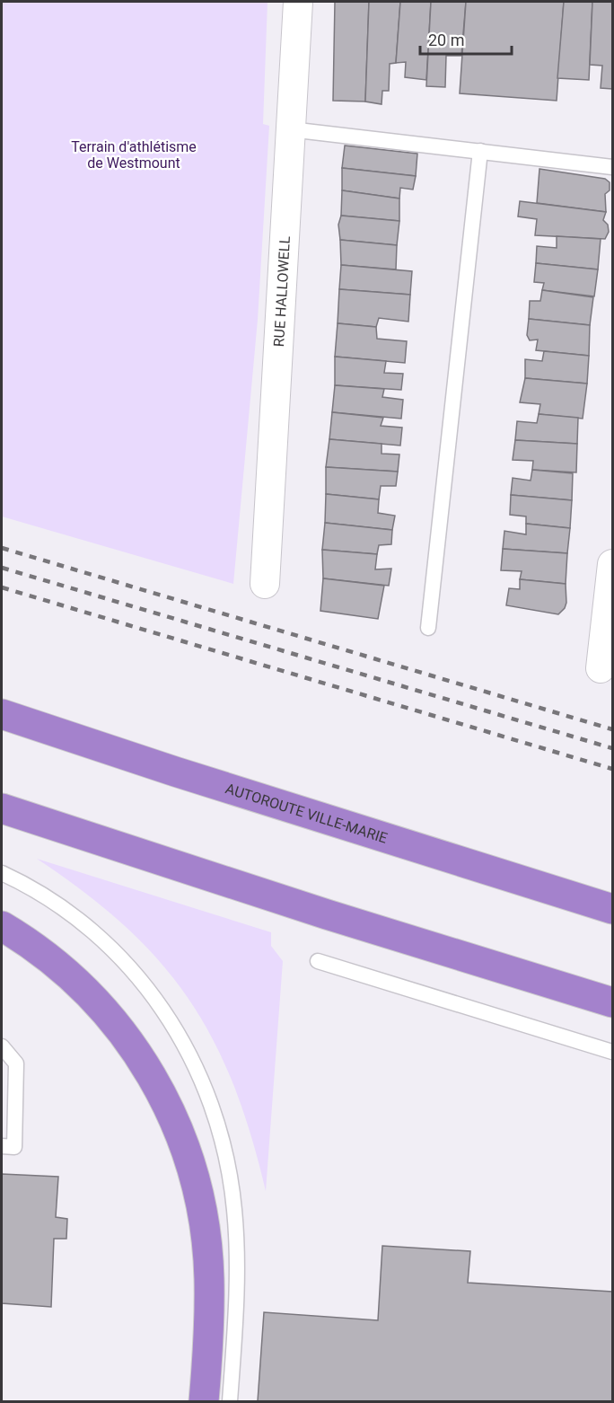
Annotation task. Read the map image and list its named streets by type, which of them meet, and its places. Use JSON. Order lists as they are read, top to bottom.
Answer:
{
  "streets": {
    "highway": ["AUTOROUTE VILLE-MARIE"],
    "street": ["RUE HALLOWELL"]
  },
  "parks": ["Terrain d'athlétisme de Westmount"],
  "scale_bar": "20 m"
}
